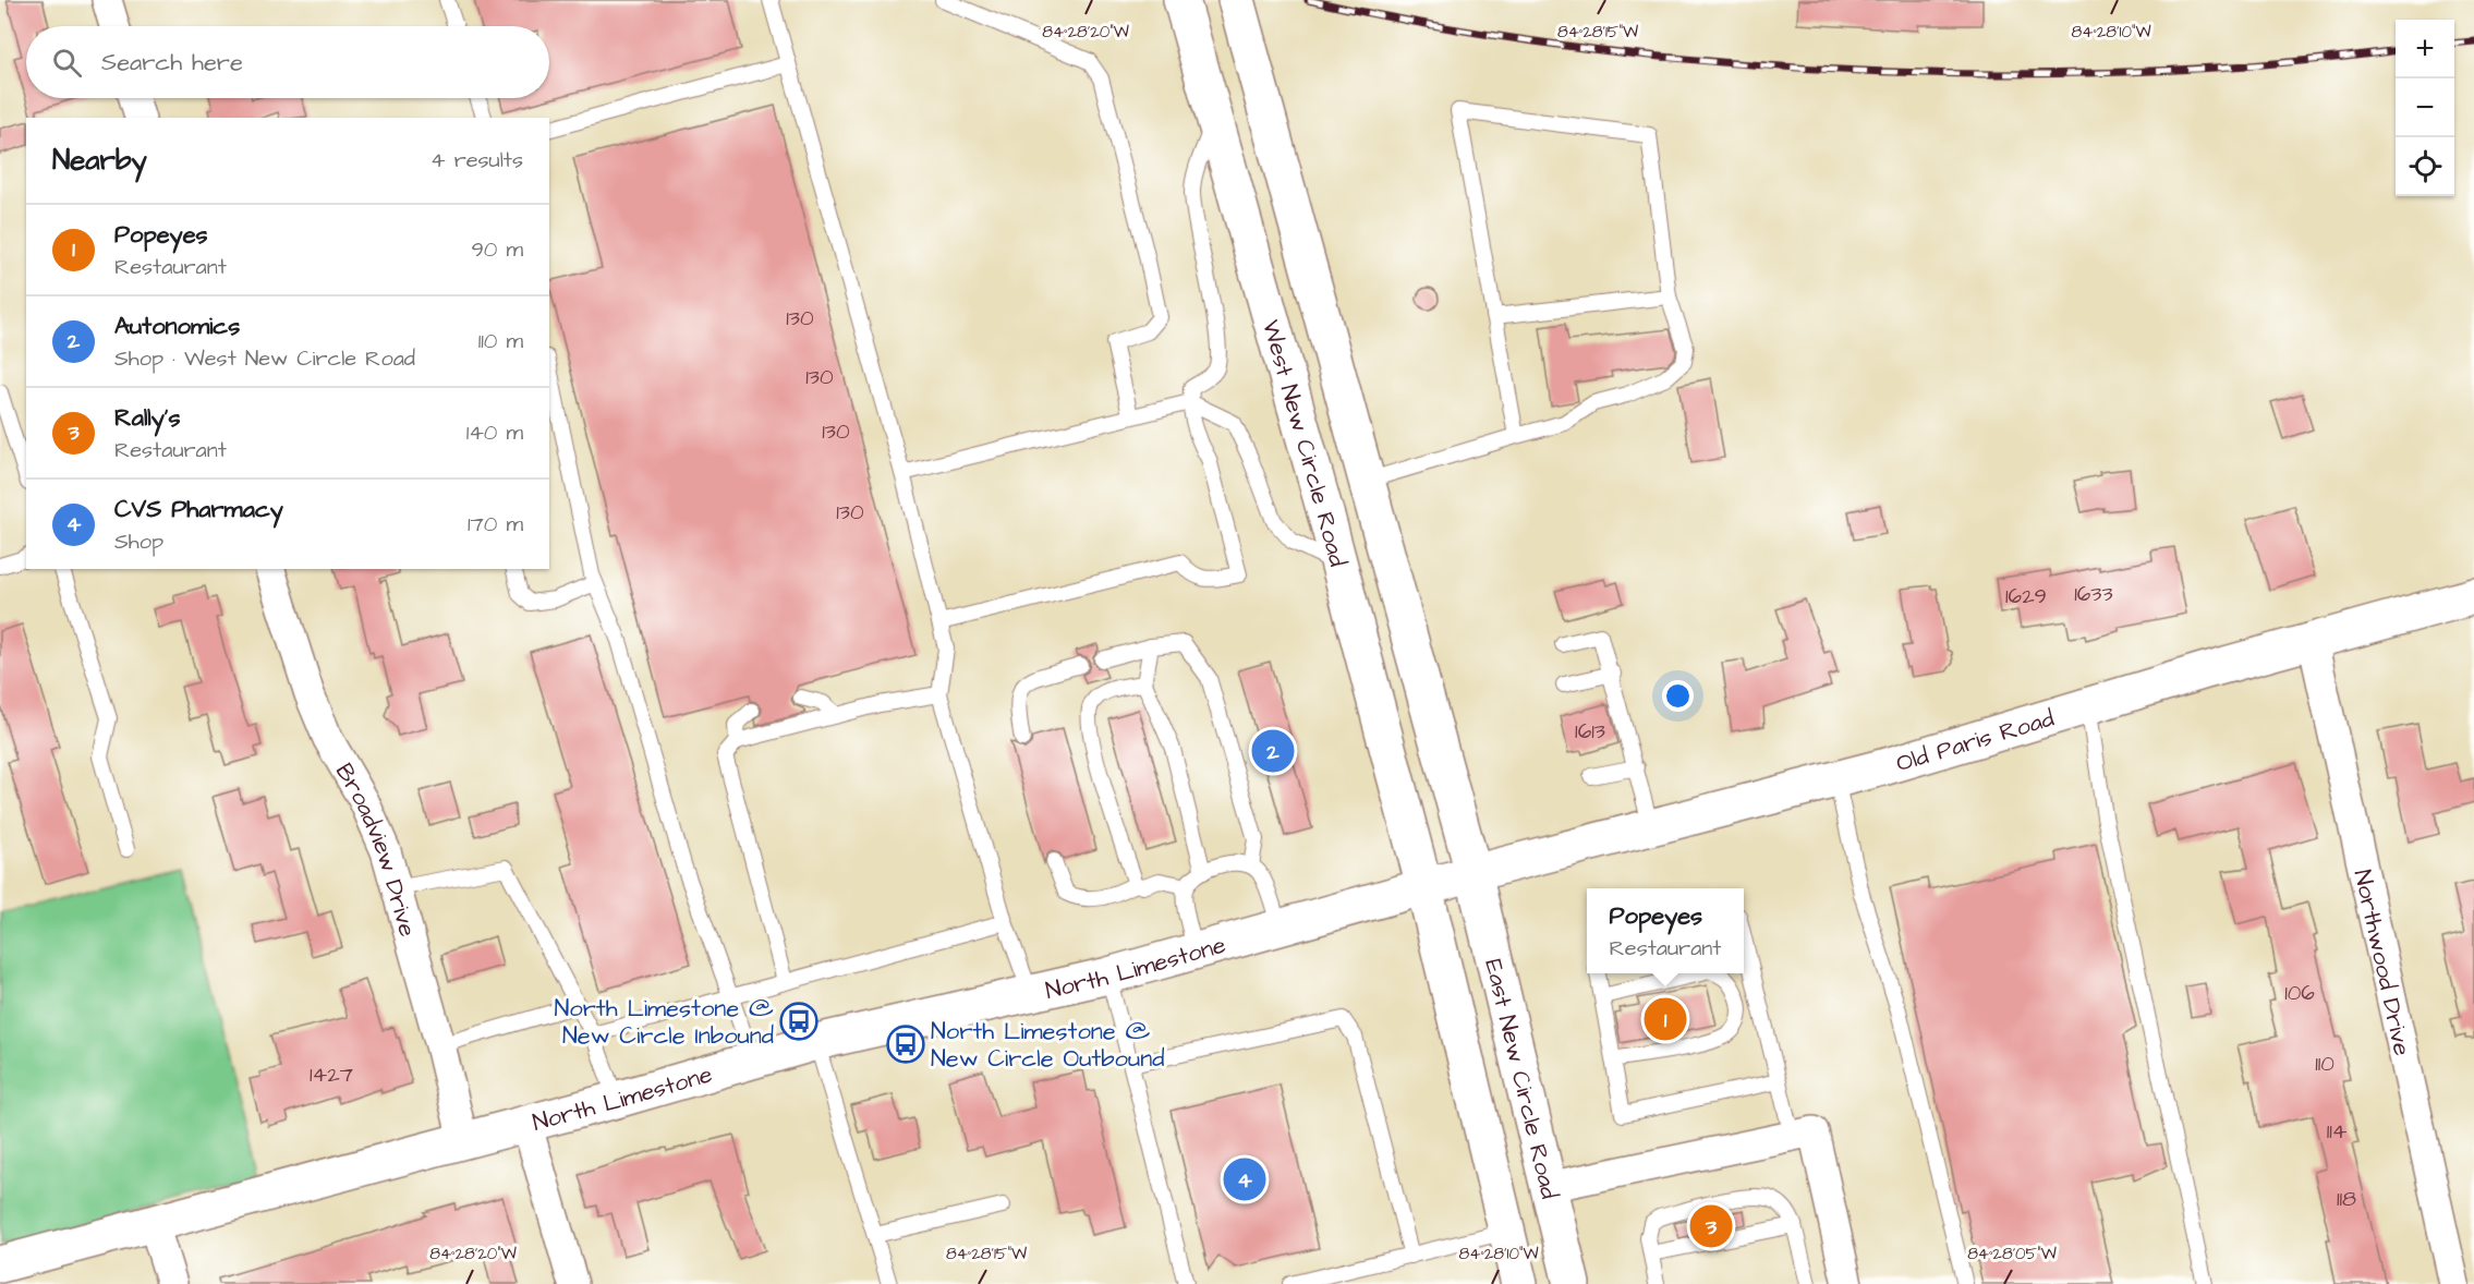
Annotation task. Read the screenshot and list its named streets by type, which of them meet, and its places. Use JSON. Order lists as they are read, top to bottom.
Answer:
{
  "streets": {
    "main road": [
      "West New Circle Road",
      "Old Paris Road",
      "North Limestone",
      "East New Circle Road"
    ],
    "street": ["Broadview Drive", "Northwood Drive"]
  },
  "crossings": [
    ["West New Circle Road", "Old Paris Road"],
    ["West New Circle Road", "North Limestone"],
    ["West New Circle Road", "East New Circle Road"],
    ["Old Paris Road", "Northwood Drive"],
    ["Old Paris Road", "North Limestone"],
    ["Old Paris Road", "East New Circle Road"],
    ["Broadview Drive", "North Limestone"],
    ["North Limestone", "East New Circle Road"]
  ],
  "places": {
    "bus stop": ["North Limestone @ New Circle Inbound", "North Limestone @ New Circle Outbound"]
  },
  "house_numbers": [
    "130",
    "130",
    "130",
    "130",
    "1633",
    "1629",
    "1613",
    "106",
    "110",
    "1427",
    "114",
    "118"
  ],
  "page": {
    "map_buttons": ["+", "−"],
    "search": "Search here",
    "heading": ["Nearby", "4 results"],
    "list": [
      {
        "mark": "1",
        "name": "Popeyes",
        "note": "Restaurant",
        "value": "90 m"
      },
      {
        "mark": "2",
        "name": "Autonomics",
        "note": "Shop · West New Circle Road",
        "value": "110 m"
      },
      {
        "mark": "3",
        "name": "Rally's",
        "note": "Restaurant",
        "value": "140 m"
      },
      {
        "mark": "4",
        "name": "CVS Pharmacy",
        "note": "Shop",
        "value": "170 m"
      }
    ],
    "pins": [
      "2",
      "1",
      "4",
      "3"
    ],
    "popup": ["Popeyes", "Restaurant"]
  },
  "coordinates": [
    "84°28'20\"W",
    "84°28'15\"W",
    "84°28'10\"W",
    "84°28'05\"W"
  ]
}
